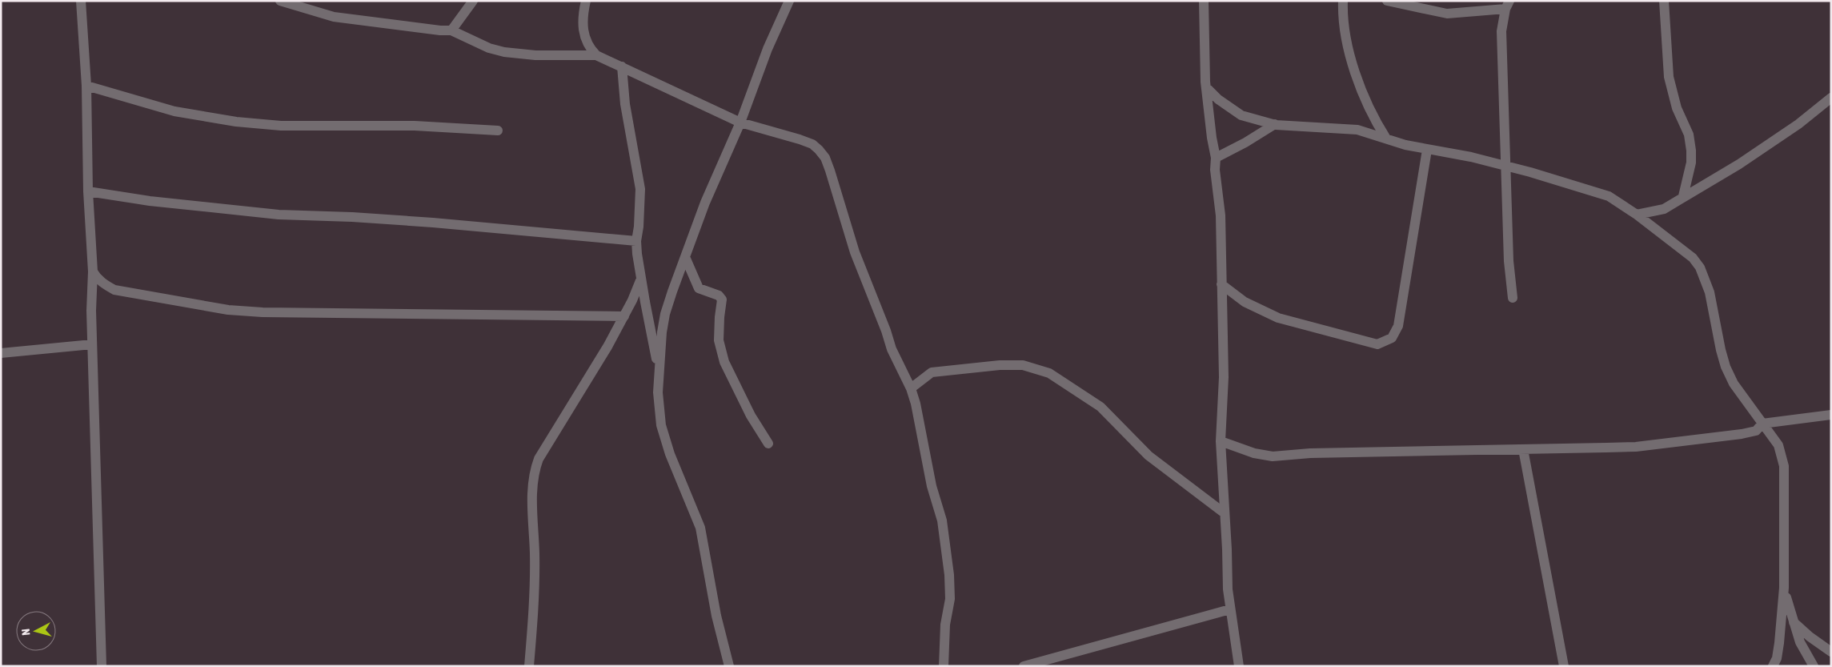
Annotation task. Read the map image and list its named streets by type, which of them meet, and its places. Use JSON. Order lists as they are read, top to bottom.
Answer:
{
  "north": "left"
}
